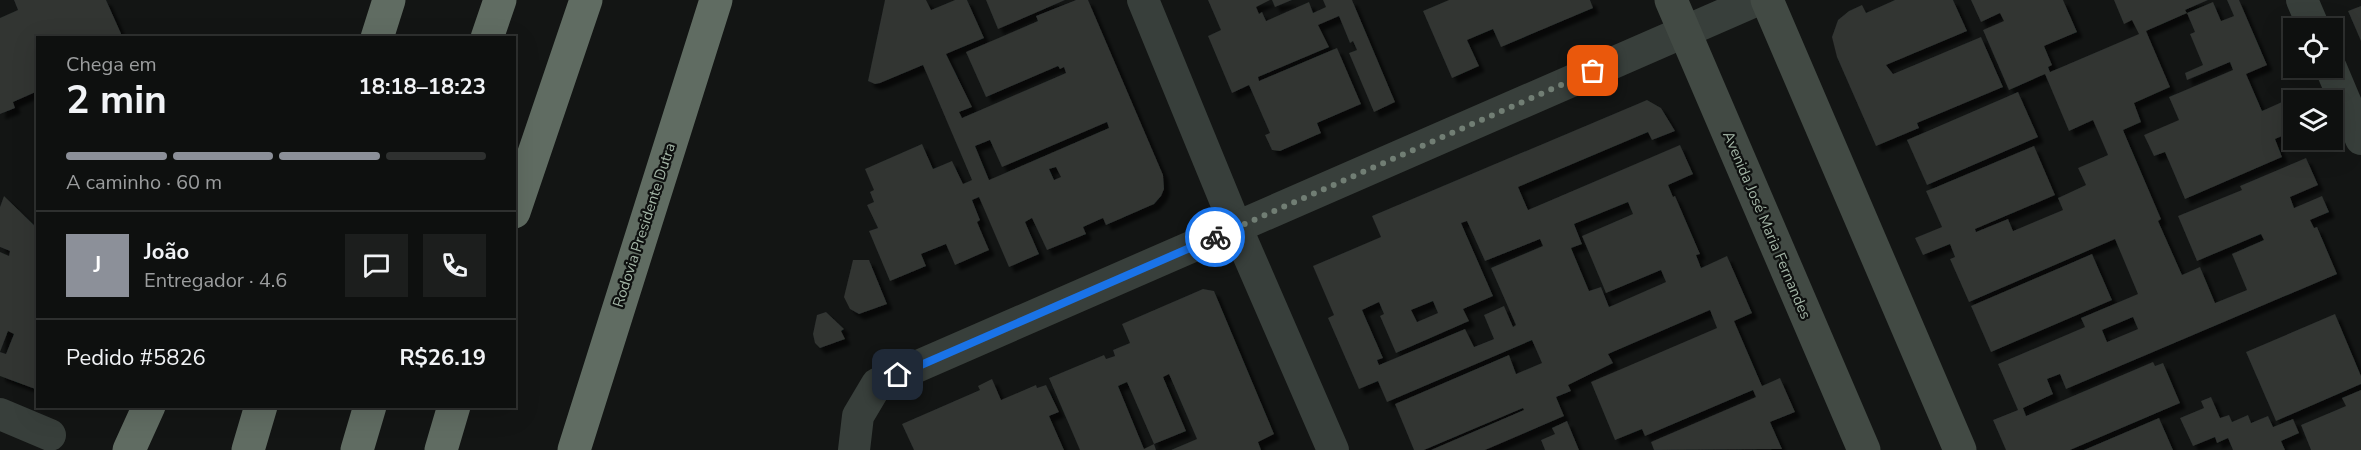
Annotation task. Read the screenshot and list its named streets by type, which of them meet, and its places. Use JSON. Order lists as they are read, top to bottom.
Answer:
{
  "streets": {
    "highway": ["Rodovia Presidente Dutra"],
    "main road": ["Avenida José Maria Fernandes"]
  },
  "page": {
    "heading": ["2 min", "Chega em", "18:18–18:23"],
    "panel": [
      "João",
      "Entregador · 4.6",
      "Pedido #5826",
      "R$26.19"
    ],
    "bar": "A caminho · 60 m",
    "round": "J"
  }
}
